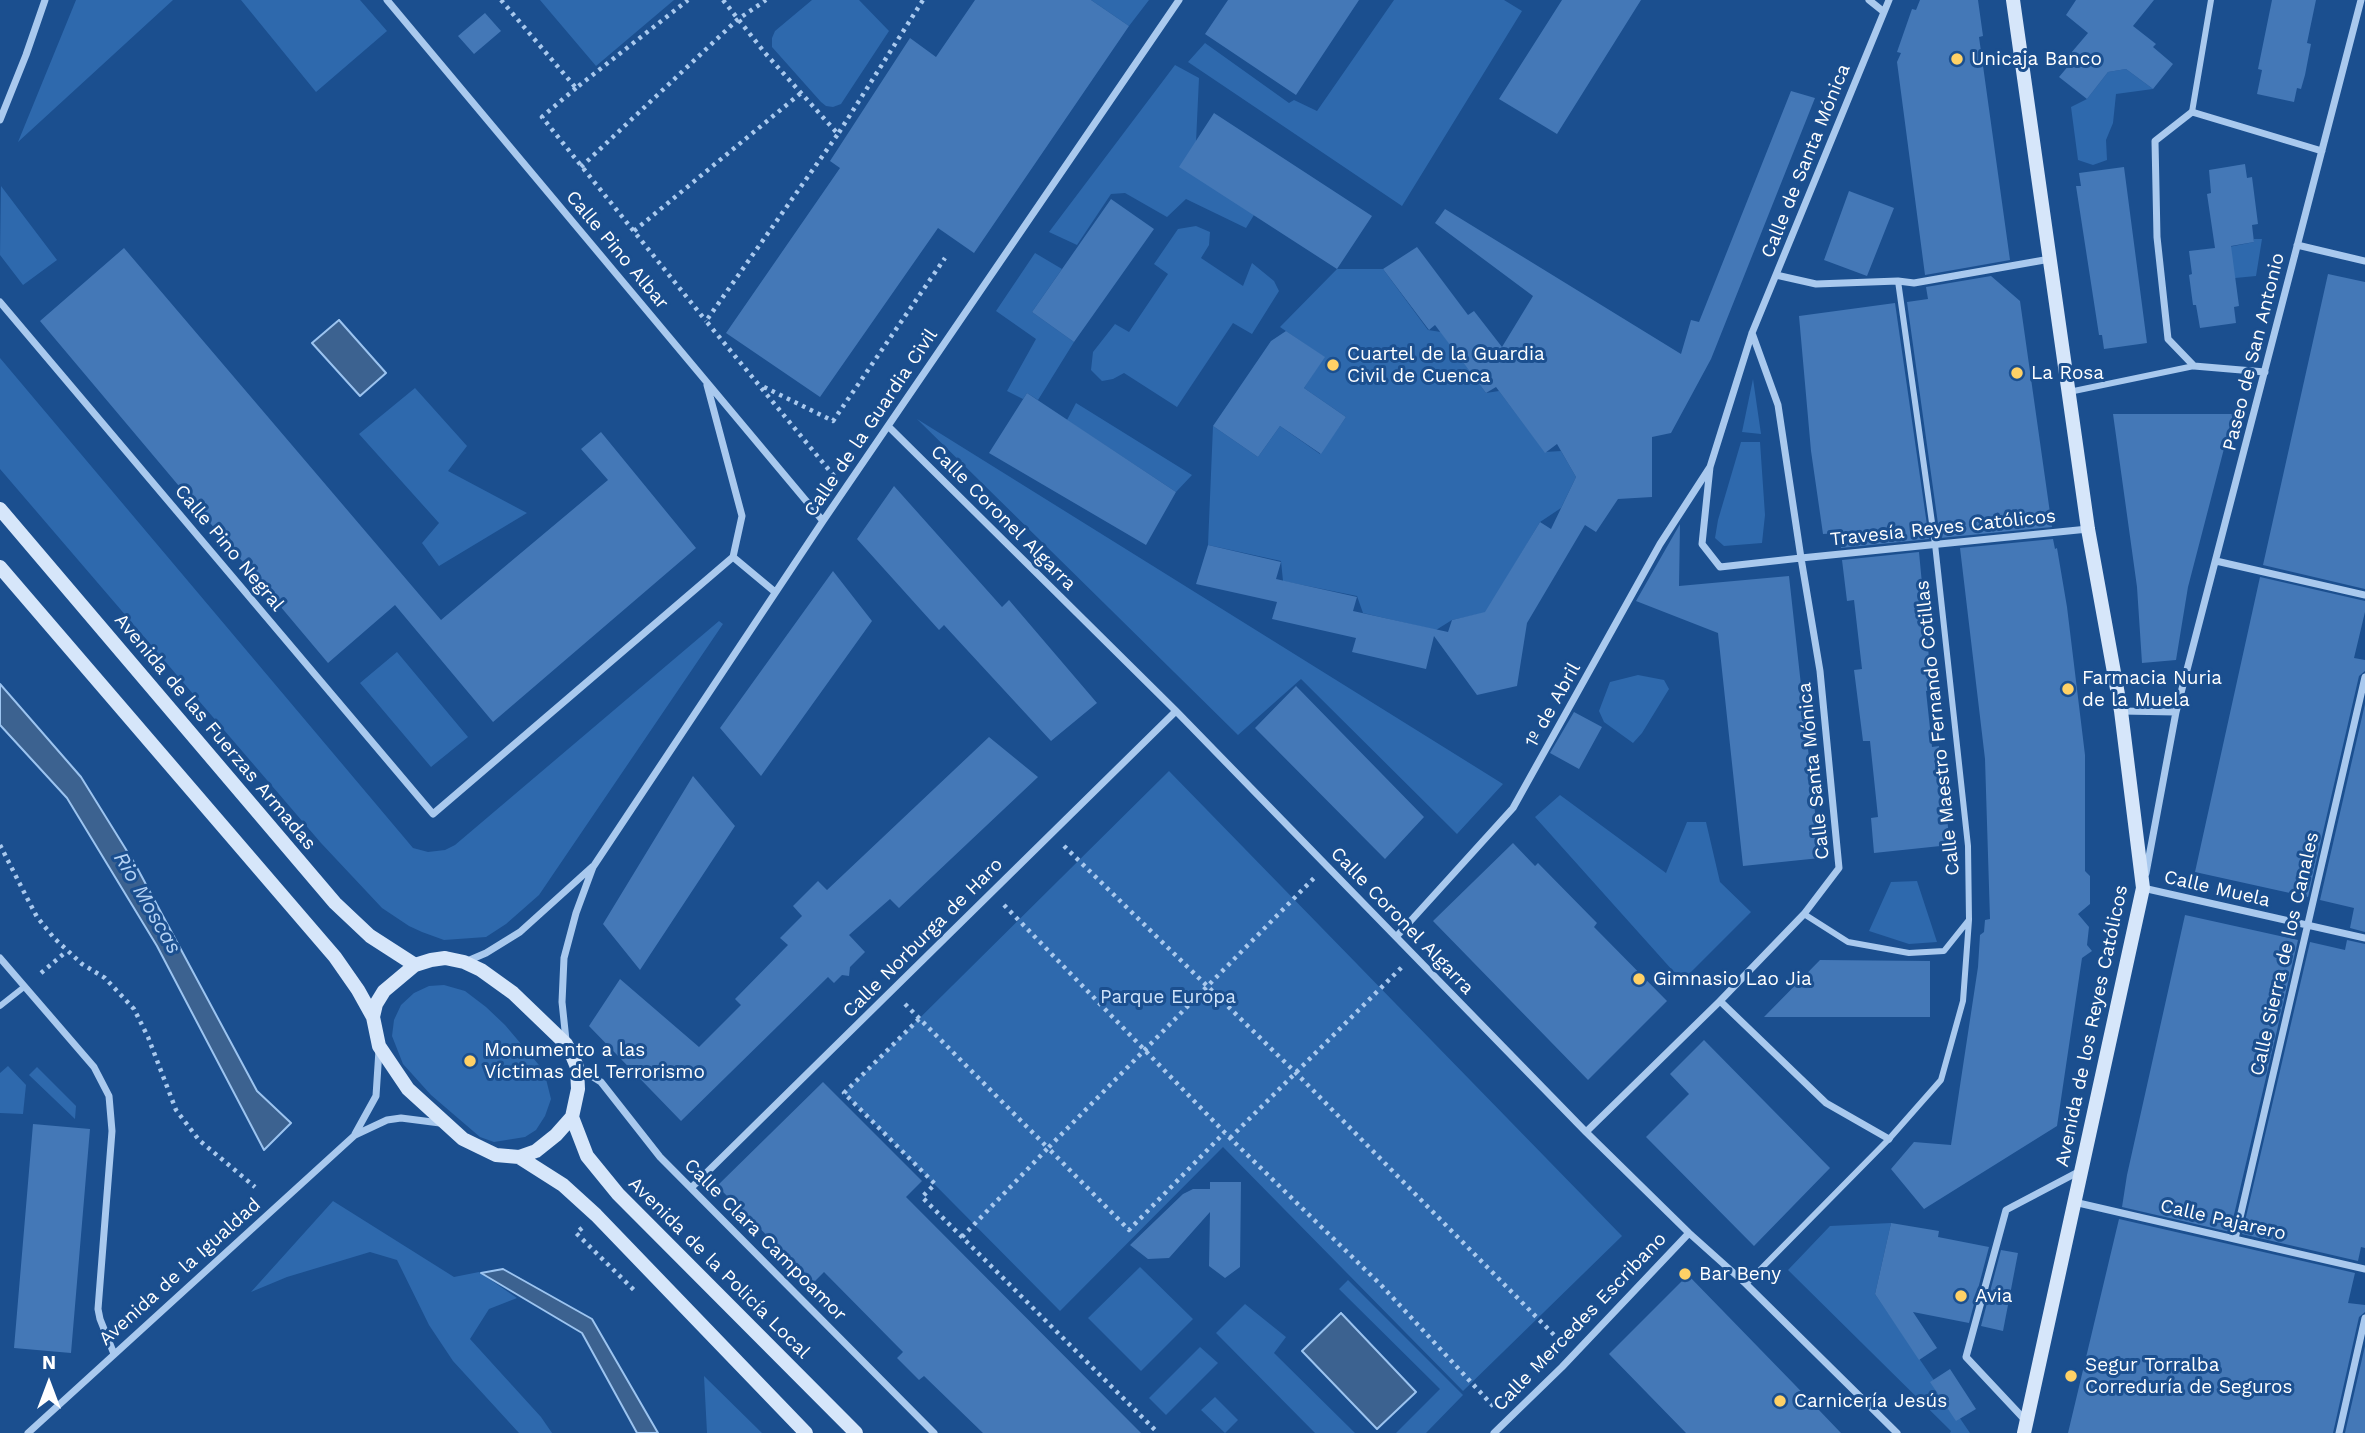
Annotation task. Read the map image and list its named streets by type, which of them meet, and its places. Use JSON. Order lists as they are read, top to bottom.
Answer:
{
  "streets": {
    "main road": ["Avenida de las Fuerzas Armadas", "Avenida de los Reyes Católicos", "Avenida de la Policía Local"],
    "street": [
      "Calle de Santa Mónica",
      "Calle Pino Albar",
      "Paseo de San Antonio",
      "Calle de la Guardia Civil",
      "Calle Coronel Algarra",
      "Travesía Reyes Católicos",
      "Calle Pino Negral",
      "1º de Abril",
      "Calle Maestro Fernando Cotillas",
      "Calle Santa Mónica",
      "Calle Muela",
      "Calle Norburga de Haro",
      "Calle Sierra de los Canales",
      "Calle Pajarero",
      "Calle Clara Campoamor",
      "Avenida de la Igualdad",
      "Calle Mercedes Escribano"
    ]
  },
  "crossings": [
    ["Calle de Santa Mónica", "Calle Santa Mónica"],
    ["Calle Pino Albar", "Calle de la Guardia Civil"],
    ["Paseo de San Antonio", "Calle Muela"],
    ["Paseo de San Antonio", "Avenida de los Reyes Católicos"],
    ["Calle de la Guardia Civil", "Calle Coronel Algarra"],
    ["Calle de la Guardia Civil", "Avenida de las Fuerzas Armadas"],
    ["Calle de la Guardia Civil", "Calle Clara Campoamor"],
    ["Calle de la Guardia Civil", "Avenida de la Policía Local"],
    ["Calle de la Guardia Civil", "Avenida de la Igualdad"],
    ["Calle Coronel Algarra", "1º de Abril"],
    ["Calle Coronel Algarra", "Calle Maestro Fernando Cotillas"],
    ["Calle Coronel Algarra", "Calle Santa Mónica"],
    ["Calle Coronel Algarra", "Calle Norburga de Haro"],
    ["Calle Coronel Algarra", "Calle Mercedes Escribano"],
    ["Travesía Reyes Católicos", "Calle Maestro Fernando Cotillas"],
    ["Travesía Reyes Católicos", "Calle Santa Mónica"],
    ["Travesía Reyes Católicos", "Avenida de los Reyes Católicos"],
    ["Avenida de las Fuerzas Armadas", "Calle Clara Campoamor"],
    ["Avenida de las Fuerzas Armadas", "Avenida de la Policía Local"],
    ["Avenida de las Fuerzas Armadas", "Avenida de la Igualdad"],
    ["Calle Muela", "Calle Sierra de los Canales"],
    ["Calle Muela", "Avenida de los Reyes Católicos"],
    ["Calle Norburga de Haro", "Calle Clara Campoamor"],
    ["Calle Sierra de los Canales", "Calle Pajarero"],
    ["Avenida de los Reyes Católicos", "Calle Pajarero"],
    ["Calle Clara Campoamor", "Avenida de la Policía Local"],
    ["Calle Clara Campoamor", "Avenida de la Igualdad"],
    ["Avenida de la Policía Local", "Avenida de la Igualdad"]
  ],
  "water": ["Rio Moscas"],
  "parks": ["Parque Europa"],
  "places": [
    "Unicaja Banco",
    "Cuartel de la Guardia Civil de Cuenca",
    "La Rosa",
    "Farmacia Nuria de la Muela",
    "Gimnasio Lao Jia",
    "Monumento a las Víctimas del Terrorismo",
    "Bar Beny",
    "Avia",
    "Segur Torralba Correduría de Seguros",
    "Carnicería Jesús"
  ],
  "north": "top"
}
